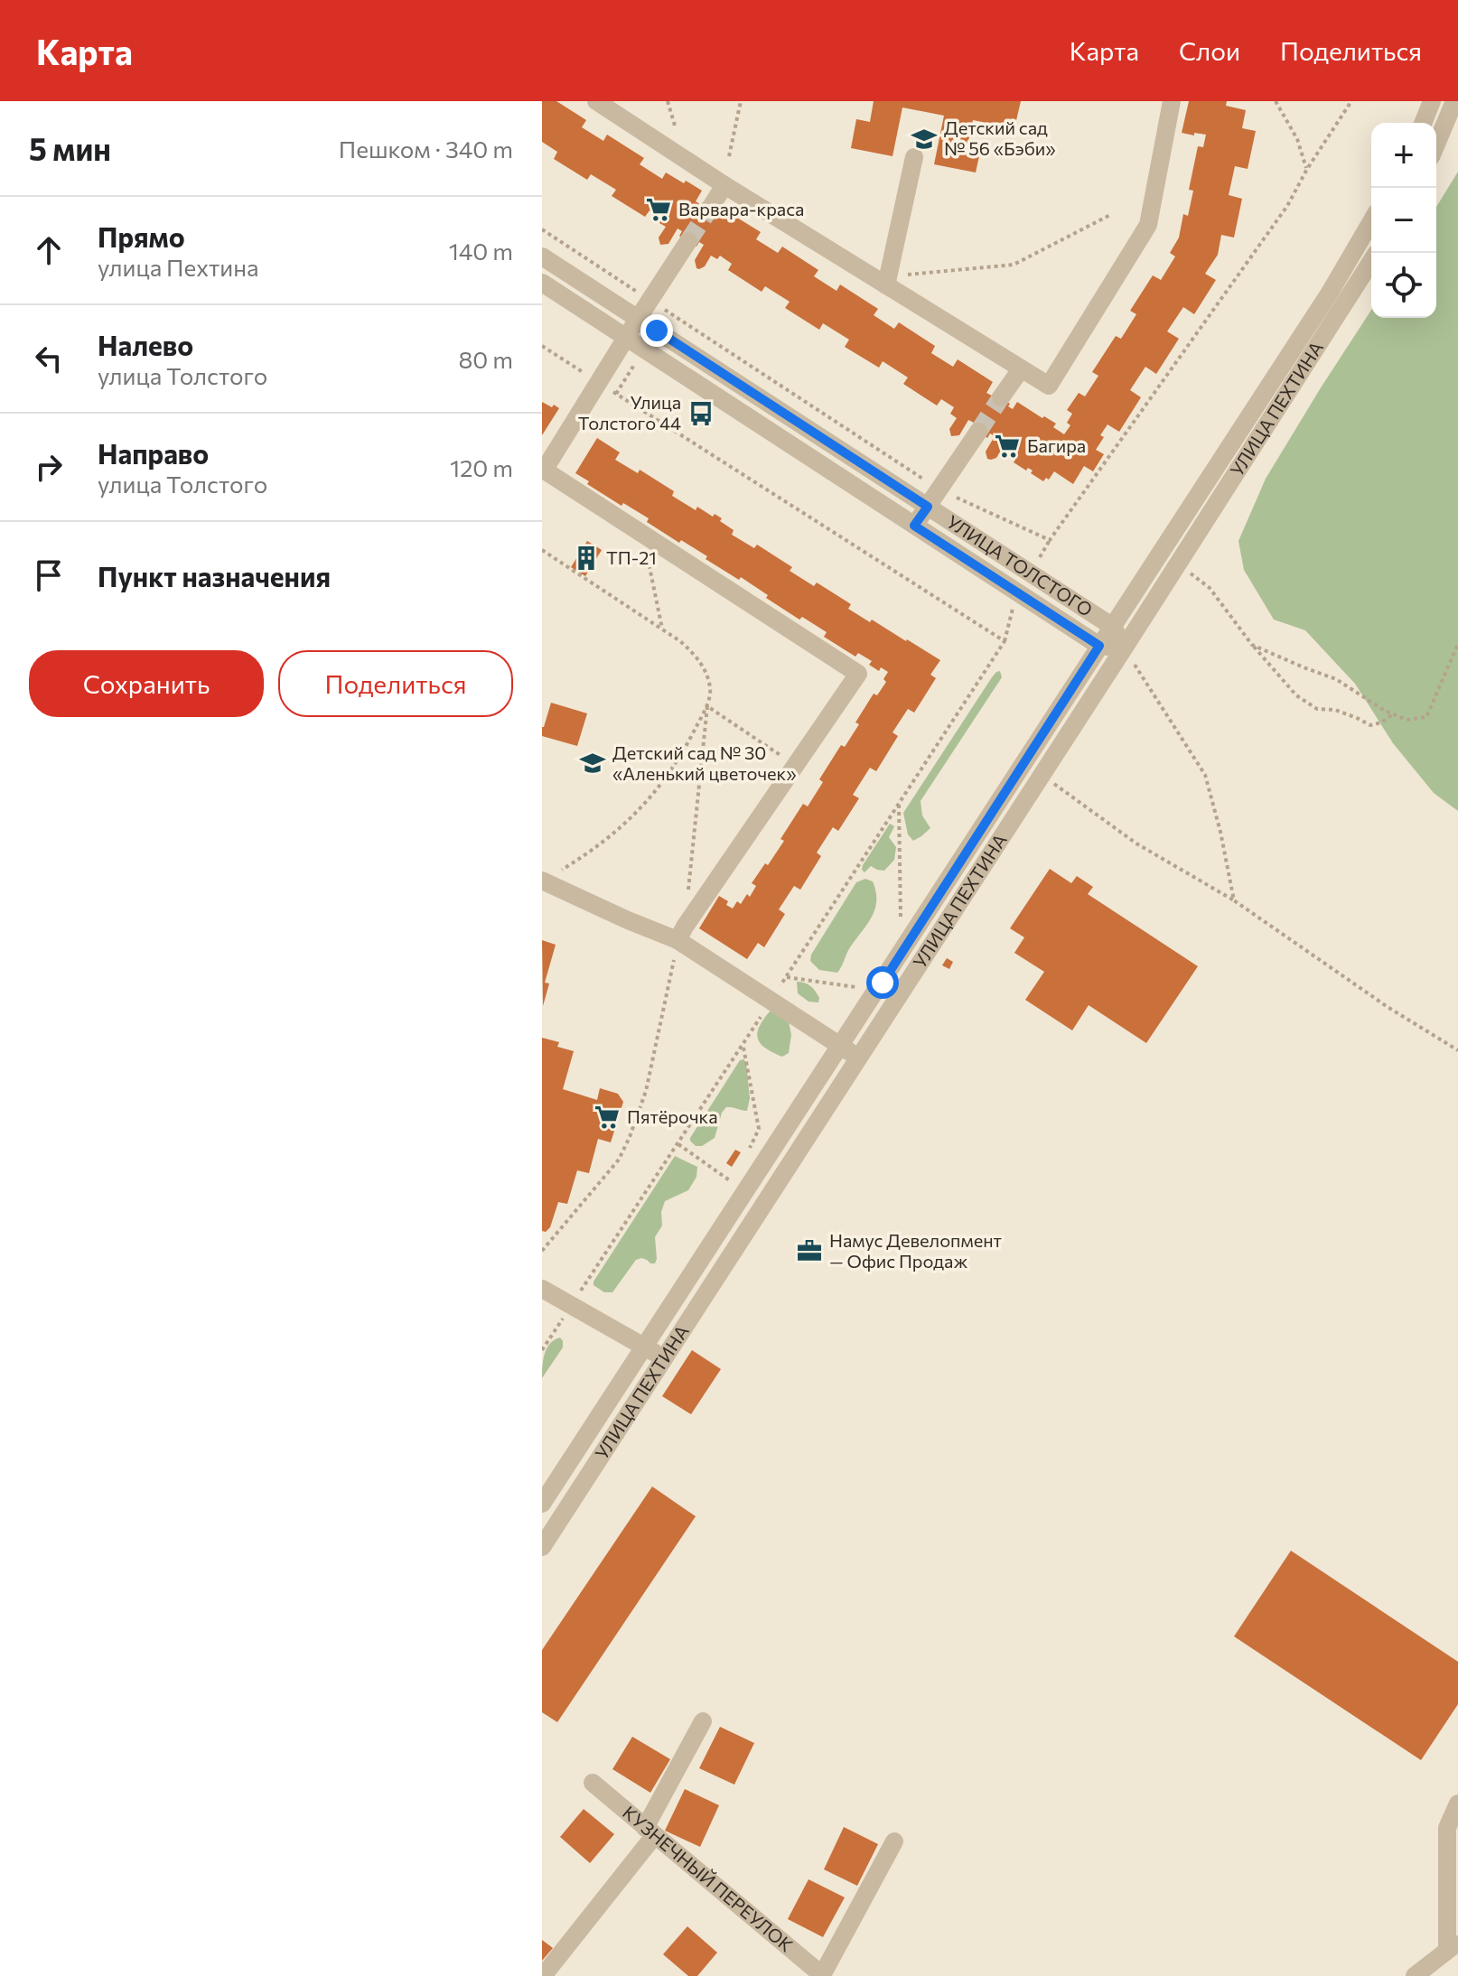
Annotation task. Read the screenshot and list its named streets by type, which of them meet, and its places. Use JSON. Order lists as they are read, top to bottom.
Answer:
{
  "streets": {
    "street": ["УЛИЦА ПЕХТИНА", "УЛИЦА ТОЛСТОГО", "КУЗНЕЧНЫЙ ПЕРЕУЛОК"]
  },
  "crossings": [
    ["УЛИЦА ПЕХТИНА", "УЛИЦА ТОЛСТОГО"]
  ],
  "places": {
    "school or university": ["Детский сад № 56 «Бэби»", "Детский сад № 30 «Аленький цветочек»"],
    "supermarket": ["Варвара-краса", "Багира", "Пятёрочка"],
    "bus stop": ["Улица Толстого 44"],
    "building": ["ТП-21"],
    "office": ["Намус Девелопмент — Офис Продаж"]
  },
  "page": {
    "header": "Карта",
    "nav": ["Карта", "Слои", "Поделиться"],
    "heading": ["5 мин", "Пешком · 340 m"],
    "map_buttons": ["+", "−"],
    "list": [
      ["Прямо", "улица Пехтина", "140 m"],
      ["Налево", "улица Толстого", "80 m"],
      ["Направо", "улица Толстого", "120 m"],
      "Пункт назначения"
    ],
    "buttons": ["Сохранить", "Поделиться"]
  }
}
